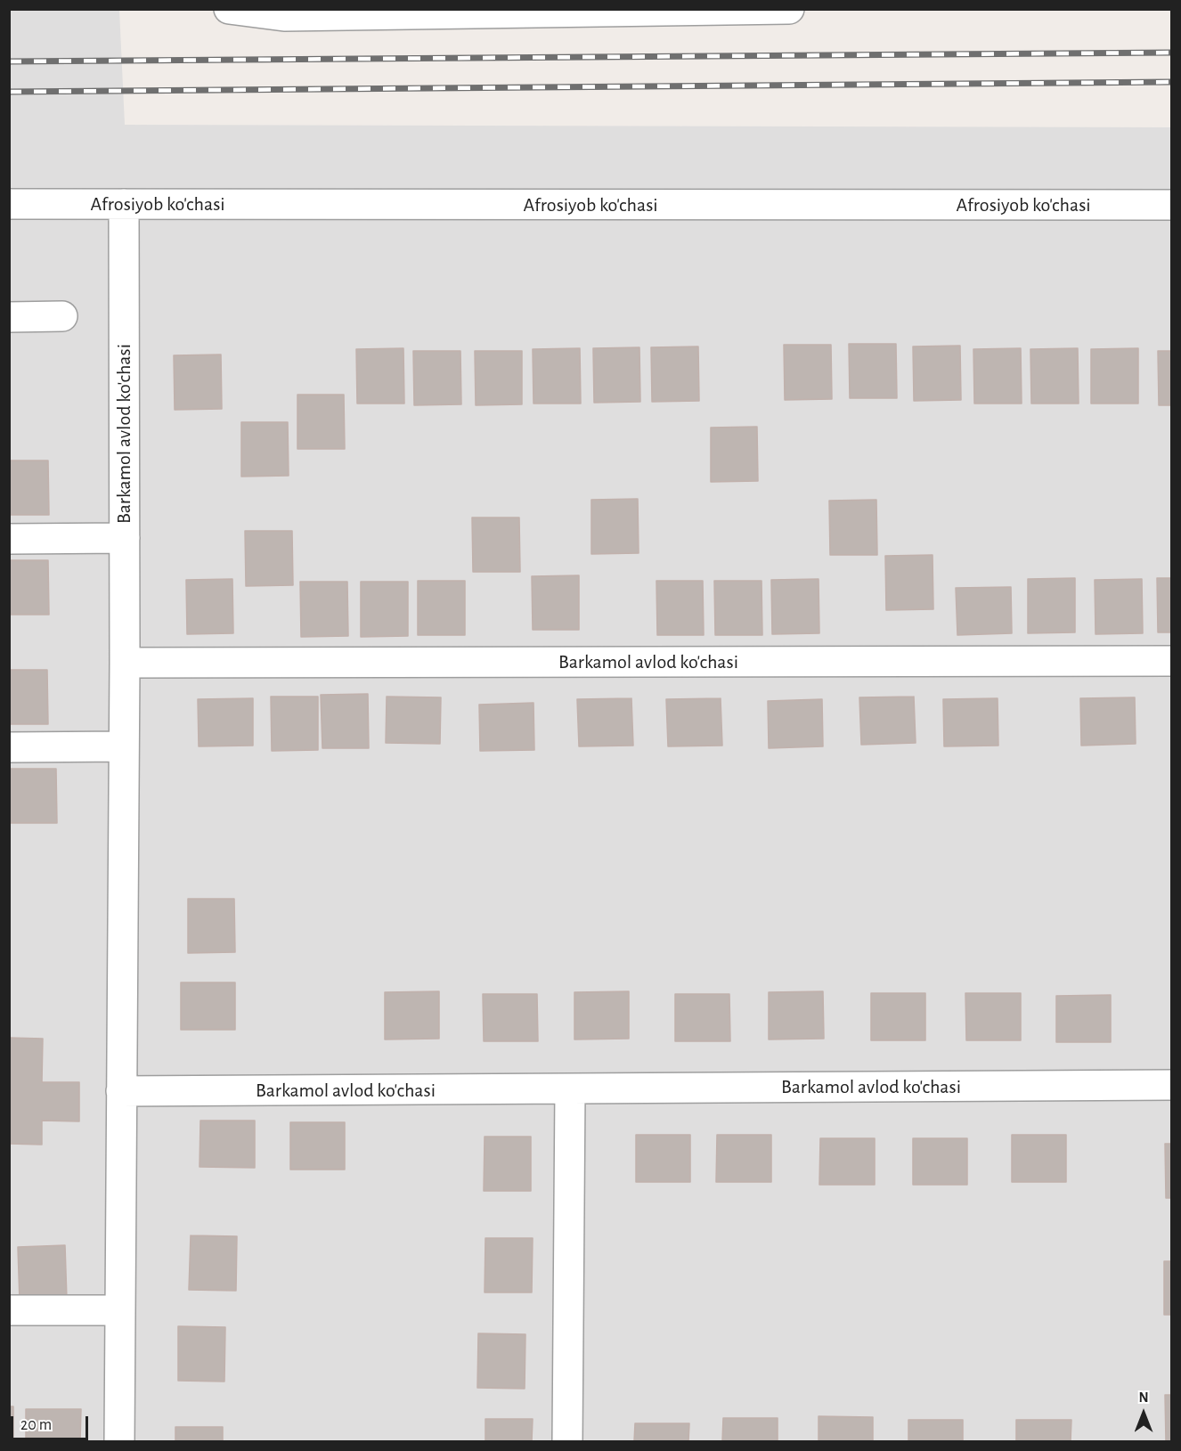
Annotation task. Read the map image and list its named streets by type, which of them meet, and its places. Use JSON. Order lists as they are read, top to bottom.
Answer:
{
  "streets": {
    "street": ["Afrosiyob ko'chasi", "Barkamol avlod ko'chasi"]
  },
  "crossings": [
    ["Afrosiyob ko'chasi", "Barkamol avlod ko'chasi"]
  ],
  "scale_bar": "20 m",
  "north": "top"
}
